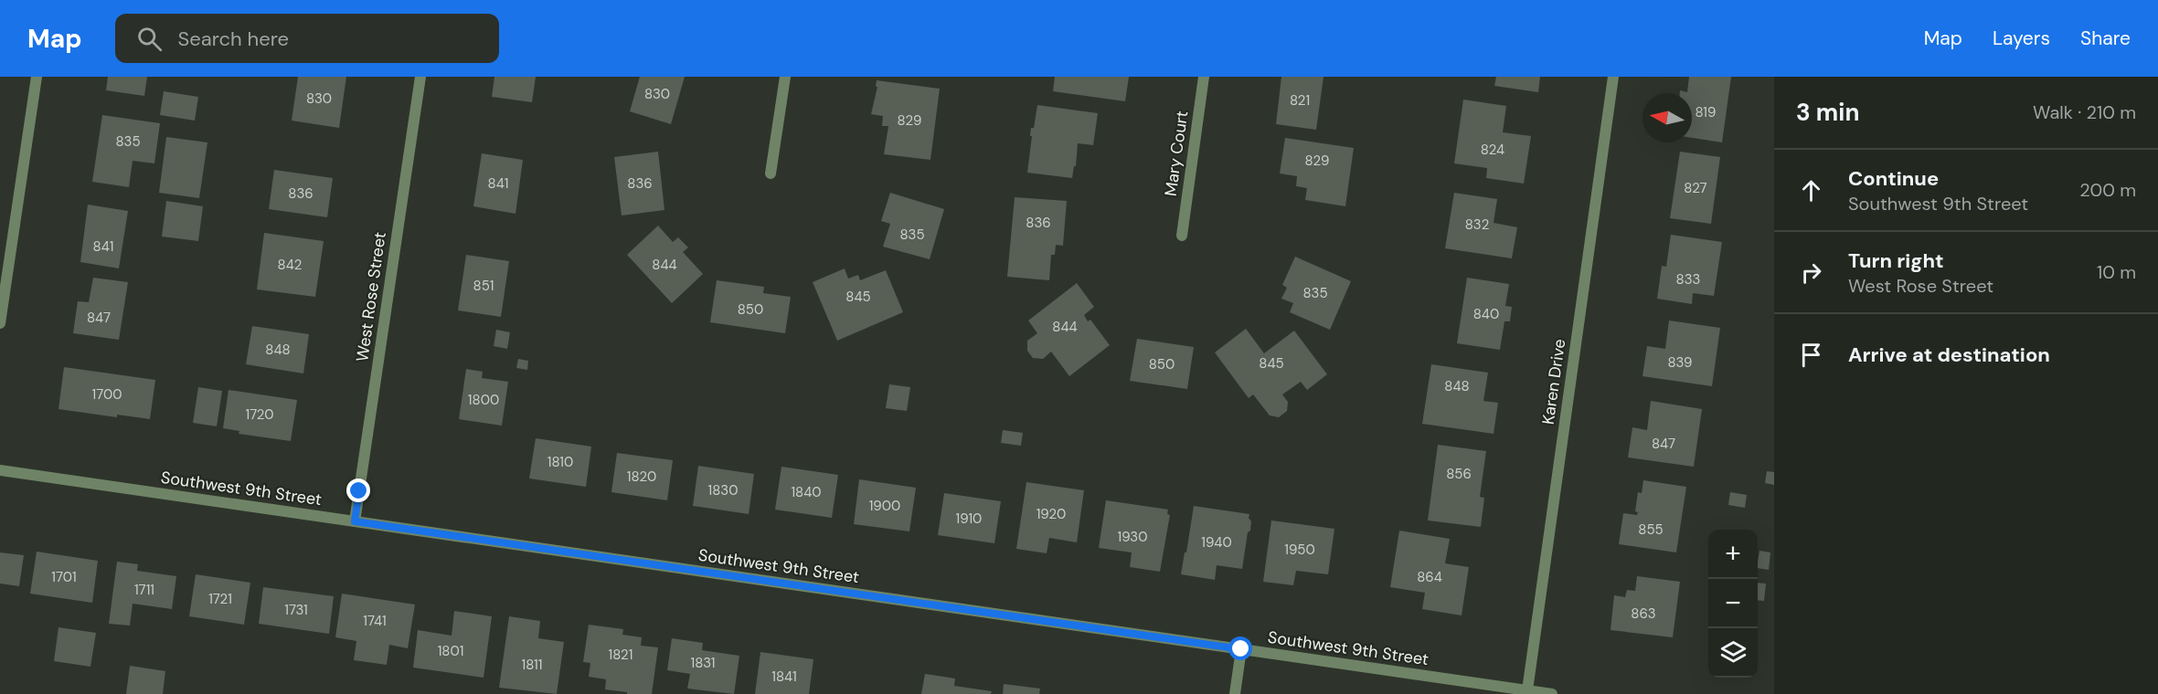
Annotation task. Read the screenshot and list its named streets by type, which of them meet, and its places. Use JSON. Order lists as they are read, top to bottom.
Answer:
{
  "streets": {
    "street": [
      "Mary Court",
      "West Rose Street",
      "Karen Drive",
      "Southwest 9th Street"
    ]
  },
  "crossings": [
    ["West Rose Street", "Southwest 9th Street"],
    ["Karen Drive", "Southwest 9th Street"]
  ],
  "house_numbers": [
    "830",
    "830",
    "821",
    "819",
    "829",
    "835",
    "824",
    "829",
    "841",
    "836",
    "827",
    "836",
    "836",
    "832",
    "835",
    "841",
    "842",
    "844",
    "833",
    "851",
    "835",
    "845",
    "850",
    "840",
    "847",
    "844",
    "848",
    "839",
    "845",
    "850",
    "848",
    "1700",
    "1800",
    "1720",
    "847",
    "1810",
    "856",
    "1820",
    "1830",
    "1840",
    "1900",
    "1920",
    "1910",
    "855",
    "1930",
    "1940",
    "1950",
    "1701",
    "864",
    "1711",
    "1721",
    "1731",
    "863",
    "1741",
    "1801",
    "1821",
    "1831",
    "1811",
    "1841"
  ],
  "north": "left",
  "page": {
    "header": "Map",
    "search": "Search here",
    "nav": ["Map", "Layers", "Share"],
    "heading": ["3 min", "Walk · 210 m"],
    "list": [
      ["Continue", "Southwest 9th Street", "200 m"],
      ["Turn right", "West Rose Street", "10 m"],
      "Arrive at destination"
    ],
    "map_buttons": ["+", "−"]
  }
}
